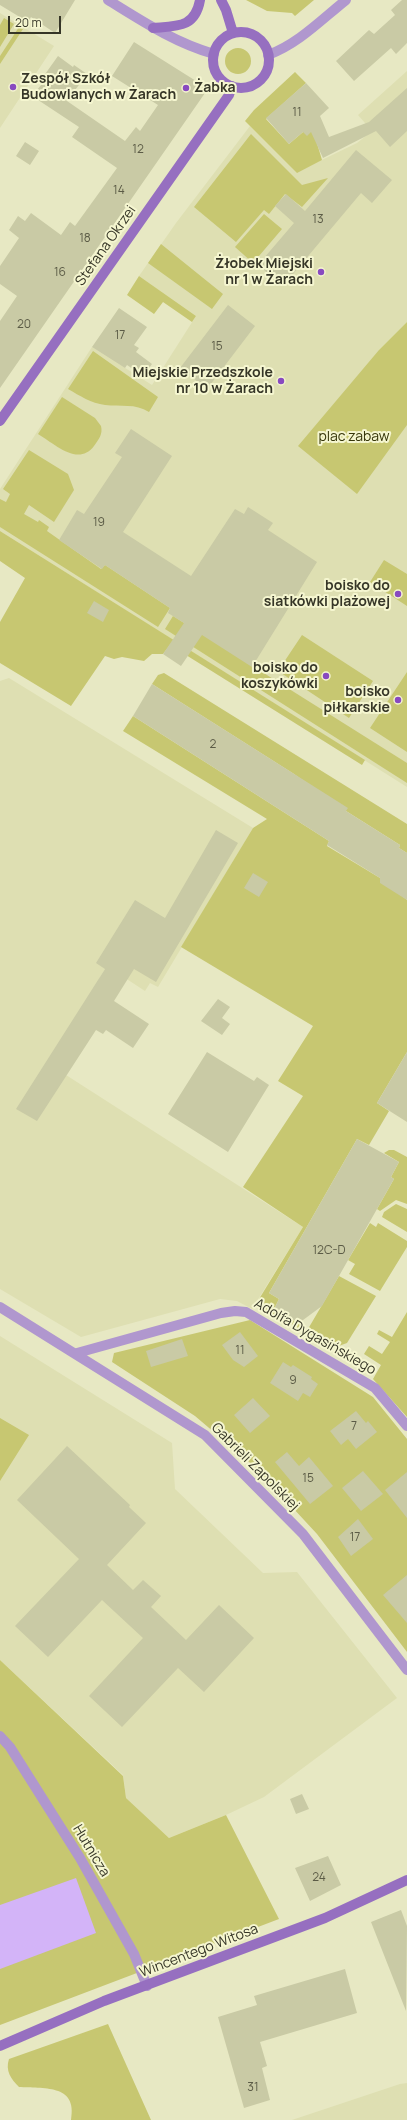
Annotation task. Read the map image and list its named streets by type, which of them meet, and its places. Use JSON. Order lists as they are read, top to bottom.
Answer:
{
  "streets": {
    "street": [
      "Stefana Okrzei",
      "Adolfa Dygasińskiego",
      "Gabrieli Zapolskiej",
      "Hutnicza",
      "Wincentego Witosa"
    ]
  },
  "crossings": [
    ["Adolfa Dygasińskiego", "Gabrieli Zapolskiej"],
    ["Hutnicza", "Wincentego Witosa"]
  ],
  "parks": ["plac zabaw"],
  "places": [
    "Zespół Szkół Budowlanych w Żarach",
    "Żabka",
    "Żłobek Miejski nr 1 w Żarach",
    "Miejskie Przedszkole nr 10 w Żarach",
    "boisko do siatkówki plażowej",
    "boisko do koszykówki",
    "boisko piłkarskie"
  ],
  "house_numbers": [
    "11",
    "12",
    "14",
    "13",
    "18",
    "16",
    "20",
    "17",
    "15",
    "19",
    "2",
    "12C-D",
    "11",
    "9",
    "7",
    "15",
    "17",
    "24",
    "31"
  ],
  "scale_bar": "20 m"
}
